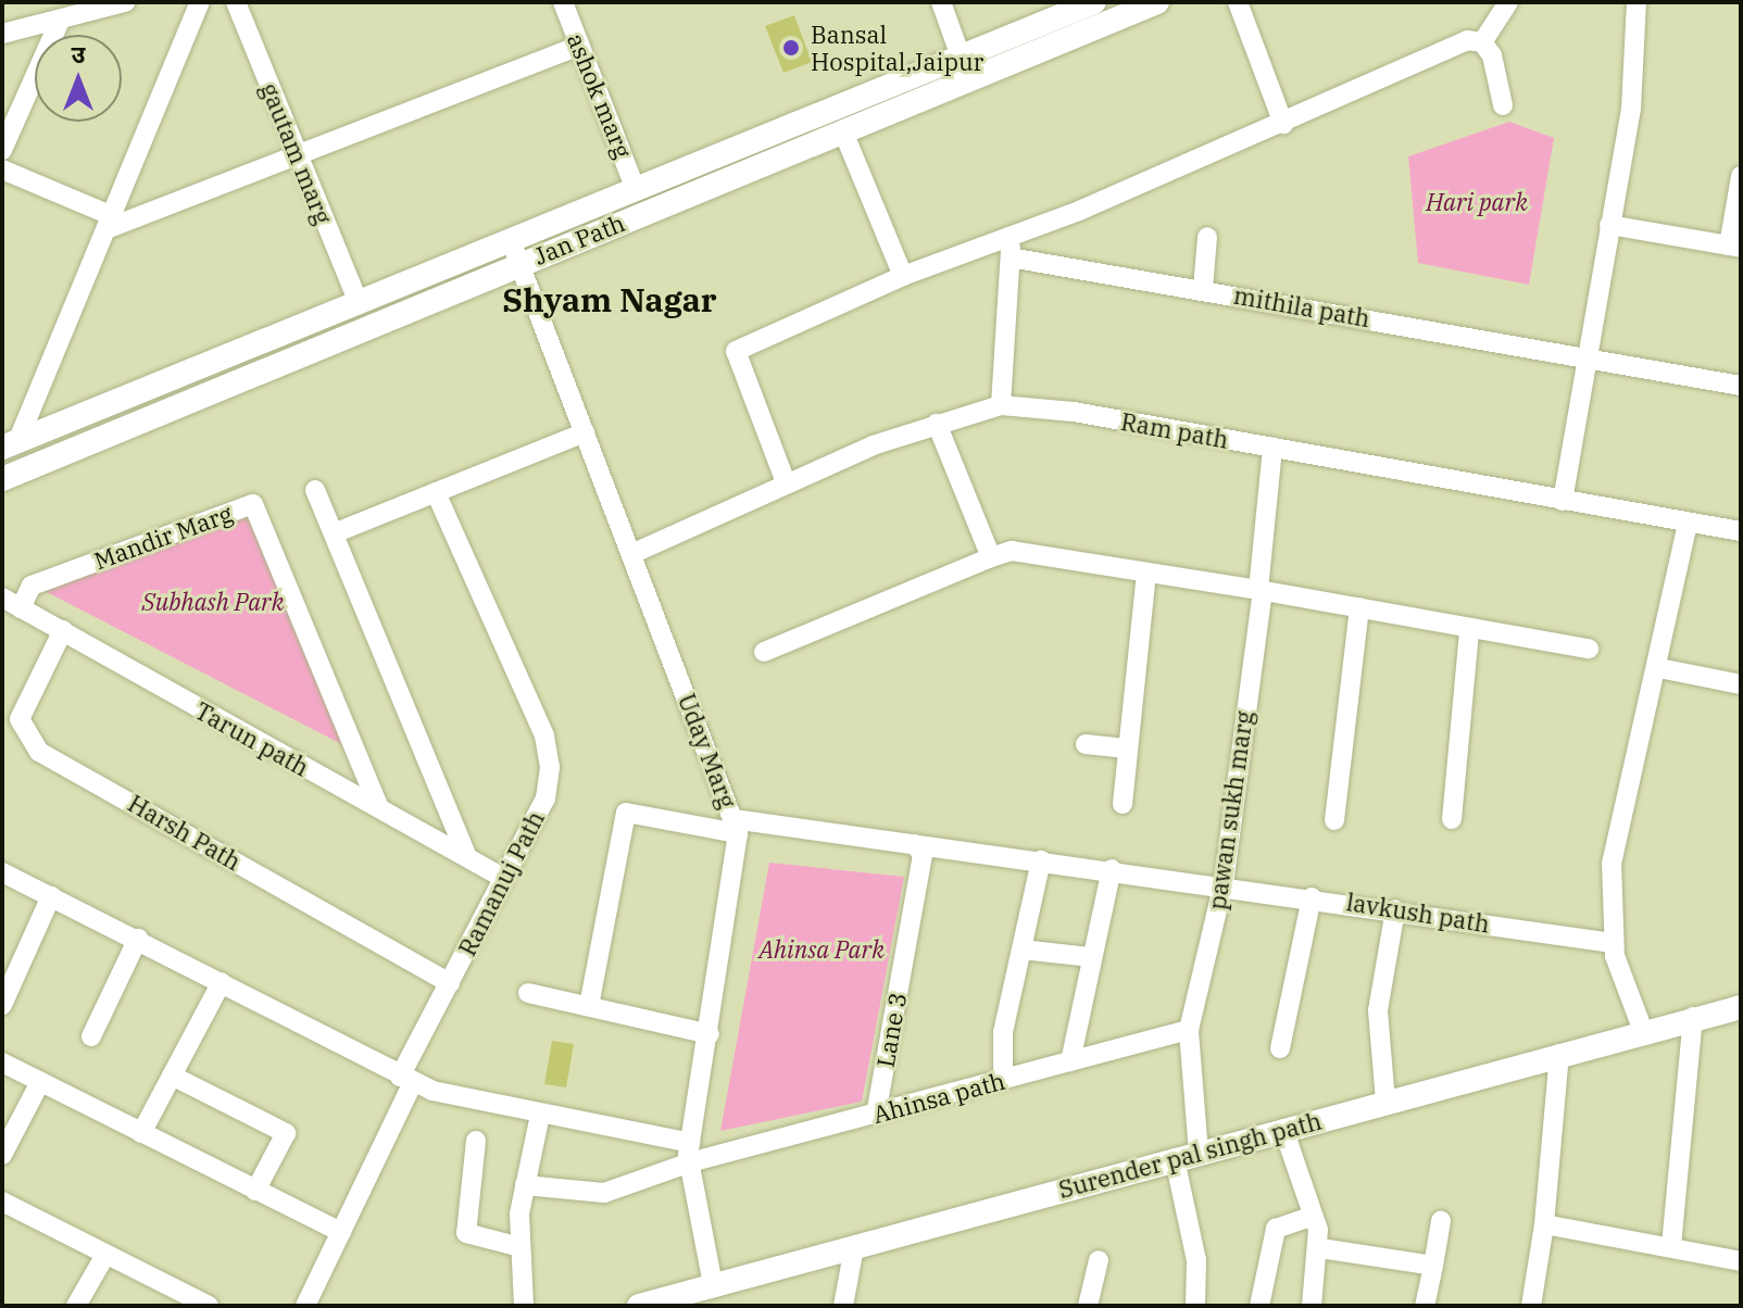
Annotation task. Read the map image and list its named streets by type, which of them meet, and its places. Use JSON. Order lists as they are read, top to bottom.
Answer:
{
  "streets": {
    "street": [
      "ashok marg",
      "gautam marg",
      "Jan Path",
      "mithila path",
      "Ram path",
      "Mandir Marg",
      "Tarun path",
      "Uday Marg",
      "pawan sukh marg",
      "Harsh Path",
      "Ramanuj Path",
      "lavkush path",
      "Lane 3",
      "Ahinsa path",
      "Surender pal singh path"
    ]
  },
  "crossings": [
    ["ashok marg", "Jan Path"],
    ["gautam marg", "Jan Path"],
    ["Jan Path", "Uday Marg"],
    ["Ram path", "Uday Marg"],
    ["Ram path", "pawan sukh marg"],
    ["Mandir Marg", "Tarun path"],
    ["Tarun path", "Harsh Path"],
    ["Tarun path", "Ramanuj Path"],
    ["Uday Marg", "lavkush path"],
    ["Uday Marg", "Ahinsa path"],
    ["Uday Marg", "Surender pal singh path"],
    ["pawan sukh marg", "lavkush path"],
    ["pawan sukh marg", "Ahinsa path"],
    ["pawan sukh marg", "Surender pal singh path"],
    ["Harsh Path", "Ramanuj Path"],
    ["lavkush path", "Lane 3"],
    ["Lane 3", "Ahinsa path"]
  ],
  "districts": ["Shyam Nagar"],
  "parks": ["Hari park", "Subhash Park", "Ahinsa Park"],
  "places": ["Bansal Hospital,Jaipur"],
  "north": "top"
}
